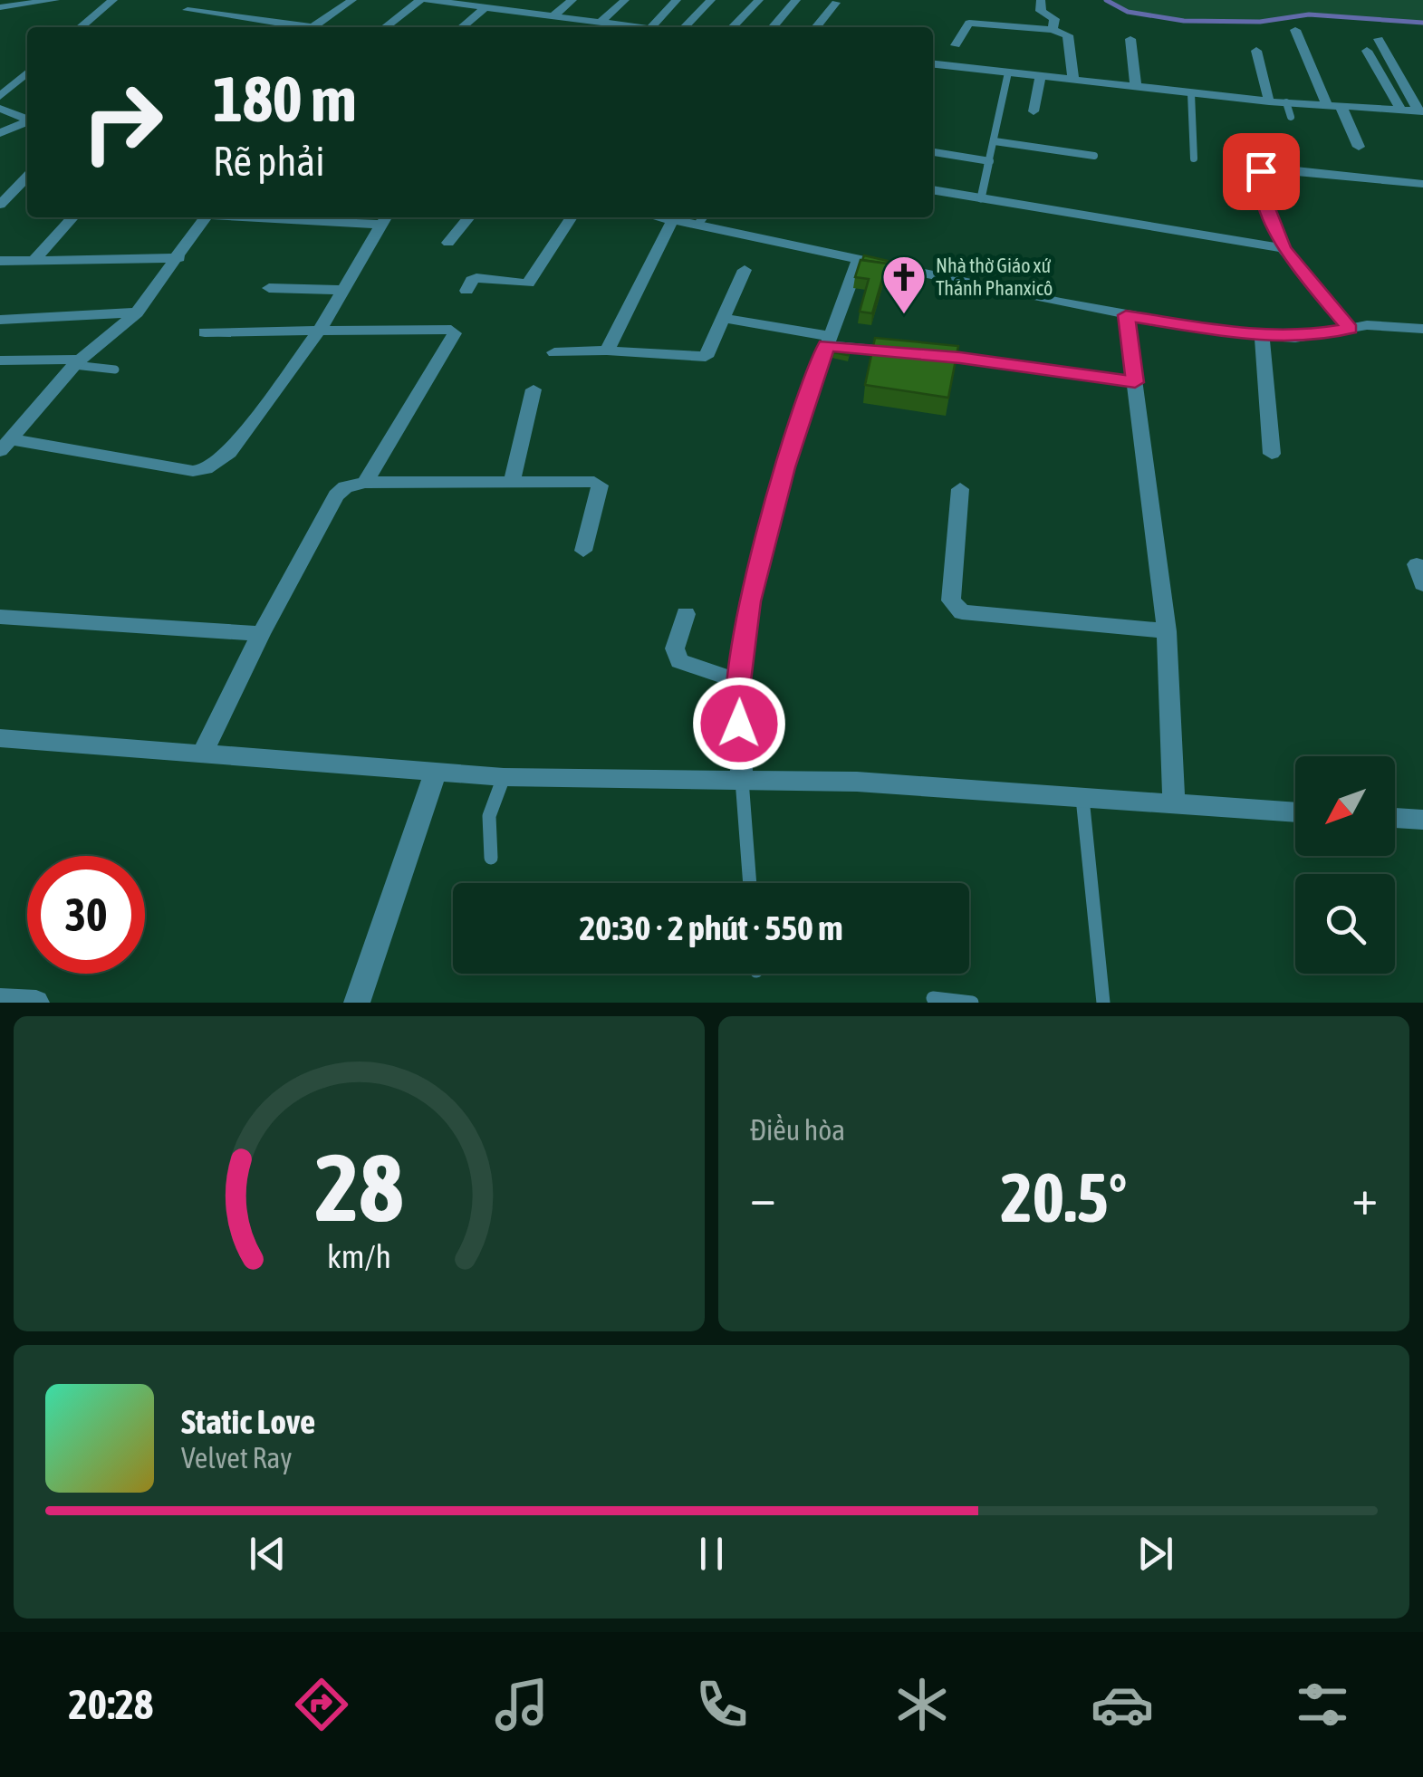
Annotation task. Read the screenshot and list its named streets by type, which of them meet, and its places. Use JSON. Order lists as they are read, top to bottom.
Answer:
{
  "places": {
    "church": ["Nhà thờ Giáo xứ Thánh Phanxicô"]
  },
  "north": "bottom left",
  "page": {
    "turn": ["180 m", "Rẽ phải"],
    "limit": "30",
    "trip": "20:30 · 2 phút · 550 m",
    "tile": "Điều hòa",
    "heat": ["−", "20.5°", "+"],
    "song": ["Static Love", "Velvet Ray"],
    "tabs": "20:28",
    "gauge": ["28", "km/h"]
  }
}
